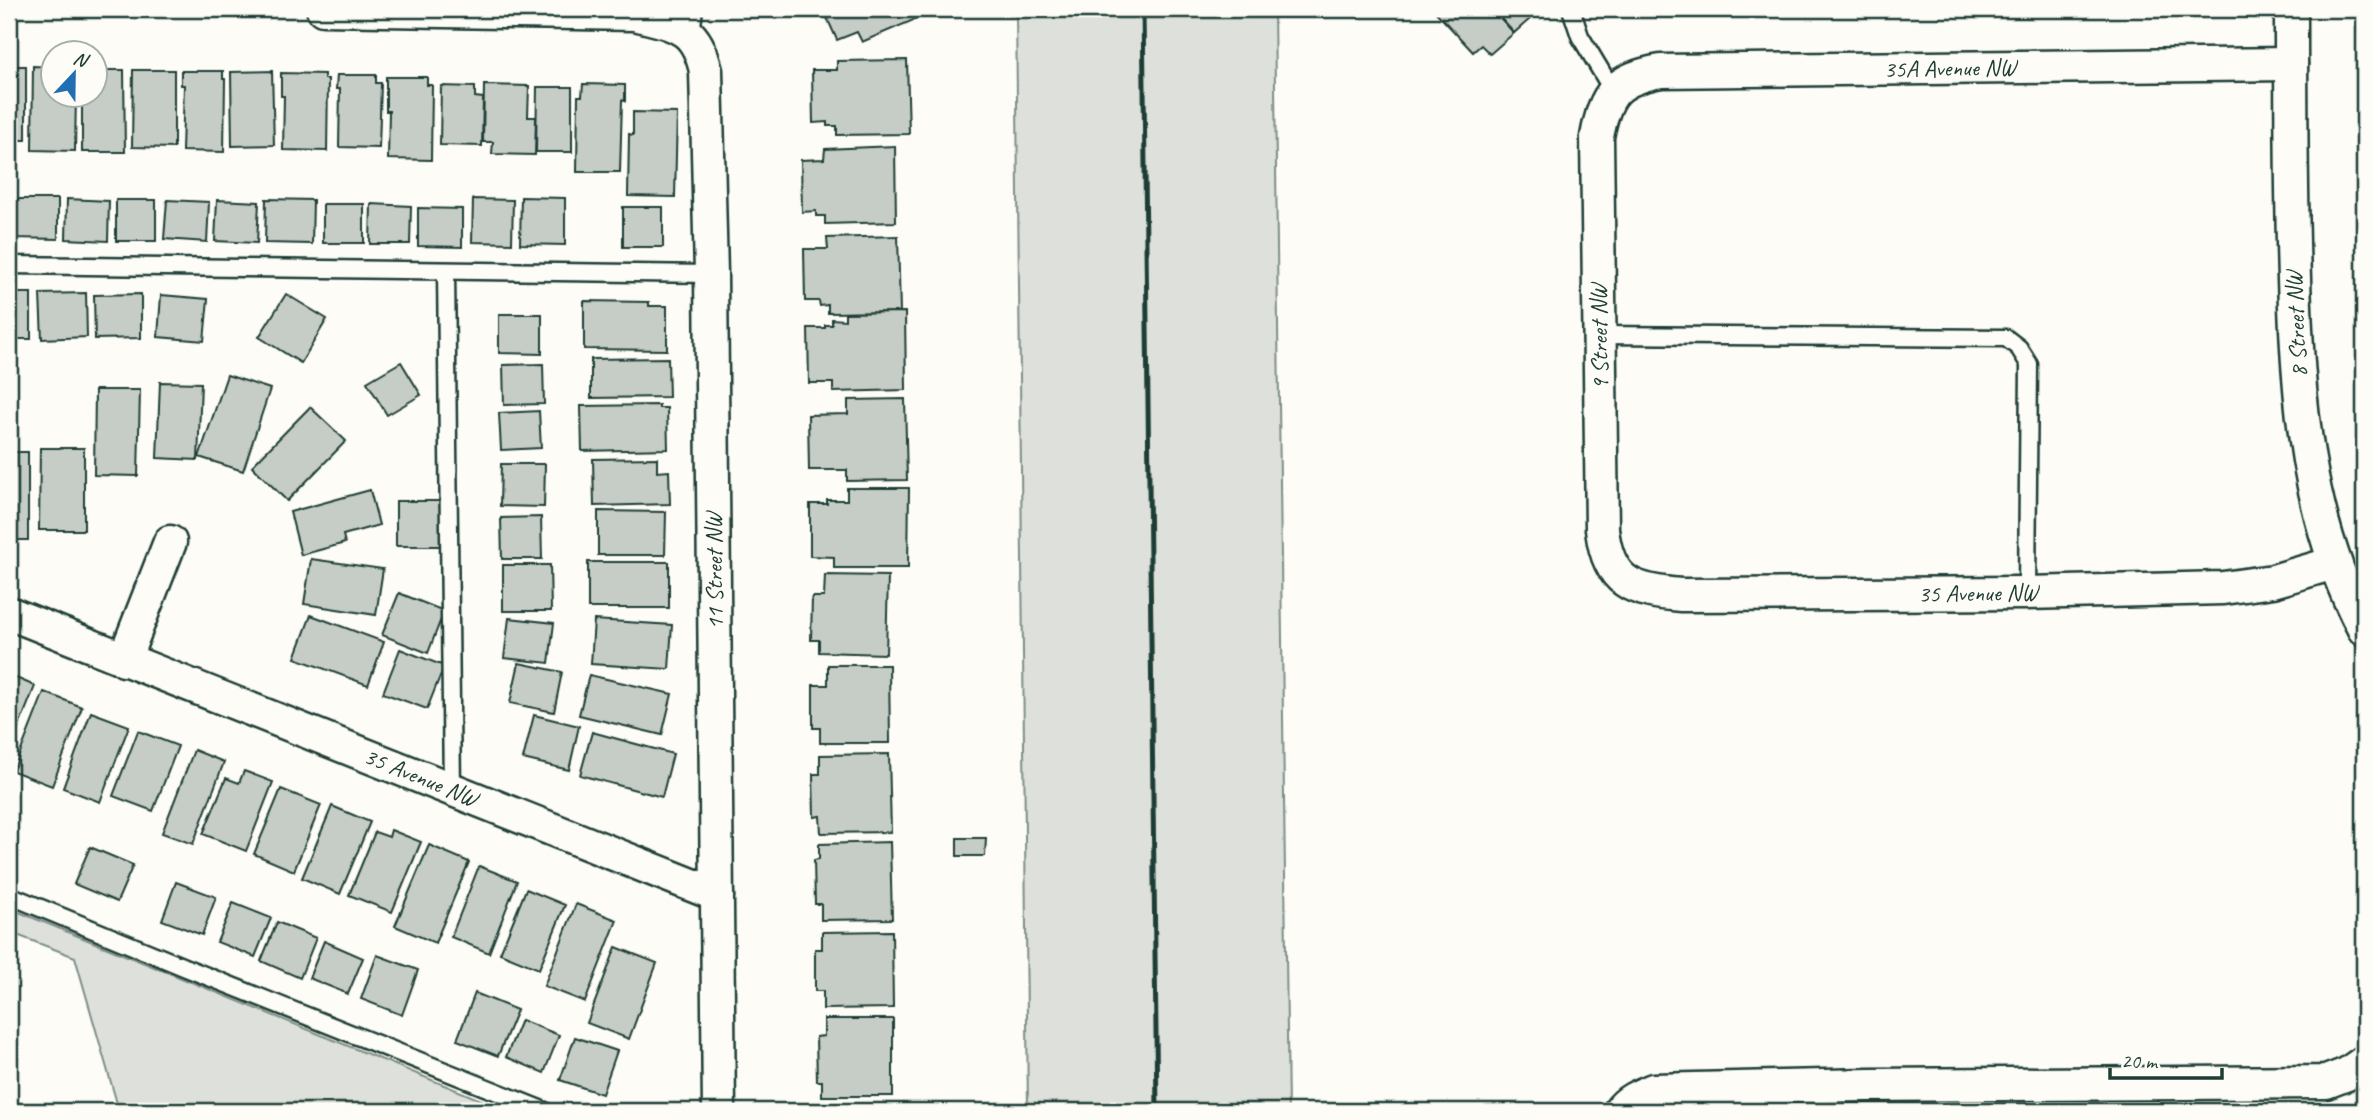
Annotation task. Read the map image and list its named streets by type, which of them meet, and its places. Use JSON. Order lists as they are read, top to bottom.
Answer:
{
  "streets": {
    "street": [
      "35A Avenue NW",
      "8 Street NW",
      "9 Street NW",
      "11 Street NW",
      "35 Avenue NW"
    ]
  },
  "crossings": [
    ["35A Avenue NW", "8 Street NW"],
    ["35A Avenue NW", "9 Street NW"],
    ["8 Street NW", "35 Avenue NW"],
    ["9 Street NW", "35 Avenue NW"],
    ["11 Street NW", "35 Avenue NW"]
  ],
  "scale_bar": "20 m",
  "north": "top"
}
